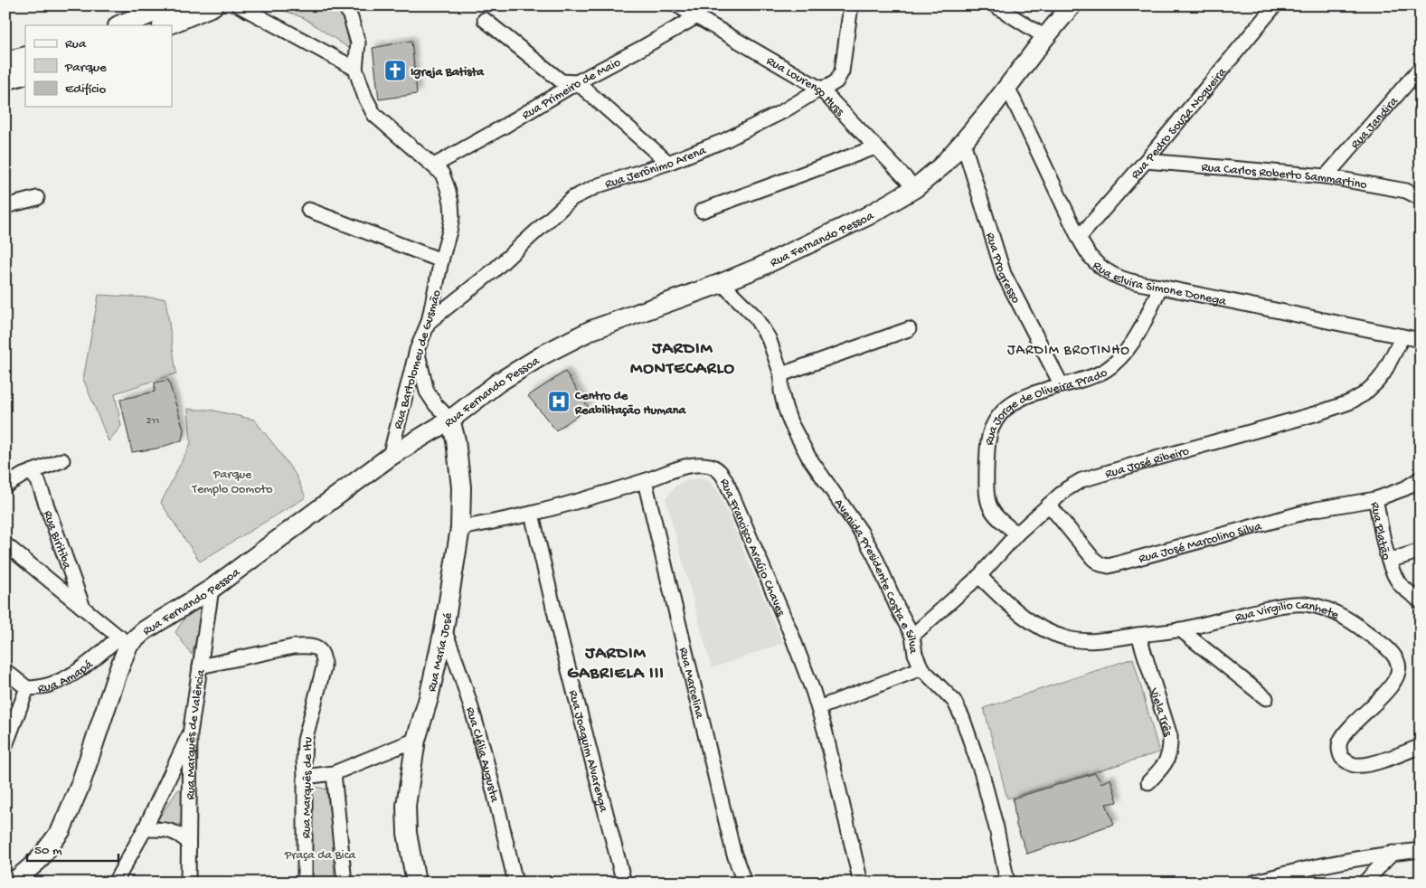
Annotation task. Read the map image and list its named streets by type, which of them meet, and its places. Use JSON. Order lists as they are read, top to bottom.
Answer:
{
  "streets": {
    "main road": ["Rua Fernando Pessoa", "Rua Maria José"],
    "street": [
      "Rua Lourenço Huss",
      "Rua Primeiro de Maio",
      "Rua Pedro Souza Nogueira",
      "Rua Jandira",
      "Rua Jerônimo Arena",
      "Rua Carlos Roberto Sammartino",
      "Rua Progresso",
      "Rua Elvira Simone Donega",
      "Rua Bartolomeu de Gusmão",
      "Rua Jorge de Oliveira Prado",
      "Rua José Ribeiro",
      "Rua Platão",
      "Rua Biritiba",
      "Rua José Marcolino Silva",
      "Rua Francisco Araújo Chaves",
      "Avenida Presidente Costa e Silva",
      "Rua Virgilio Canhete",
      "Rua Amapá",
      "Rua Marcelina",
      "Viela Três",
      "Rua Marquês de Valência",
      "Rua Joaquim Alvarenga",
      "Rua Clélia Augusta",
      "Rua Marquês de Itu"
    ]
  },
  "crossings": [
    ["Rua Lourenço Huss", "Rua Primeiro de Maio"],
    ["Rua Lourenço Huss", "Rua Jerônimo Arena"],
    ["Rua Lourenço Huss", "Rua Fernando Pessoa"],
    ["Rua Primeiro de Maio", "Rua Bartolomeu de Gusmão"],
    ["Rua Pedro Souza Nogueira", "Rua Carlos Roberto Sammartino"],
    ["Rua Pedro Souza Nogueira", "Rua Elvira Simone Donega"],
    ["Rua Jandira", "Rua Carlos Roberto Sammartino"],
    ["Rua Jerônimo Arena", "Rua Bartolomeu de Gusmão"],
    ["Rua Fernando Pessoa", "Rua Progresso"],
    ["Rua Fernando Pessoa", "Rua Elvira Simone Donega"],
    ["Rua Fernando Pessoa", "Rua Bartolomeu de Gusmão"],
    ["Rua Fernando Pessoa", "Avenida Presidente Costa e Silva"],
    ["Rua Fernando Pessoa", "Rua Maria José"],
    ["Rua Fernando Pessoa", "Rua Amapá"],
    ["Rua Fernando Pessoa", "Rua Marquês de Valência"],
    ["Rua Progresso", "Rua Jorge de Oliveira Prado"],
    ["Rua Elvira Simone Donega", "Rua Jorge de Oliveira Prado"],
    ["Rua Elvira Simone Donega", "Rua José Ribeiro"],
    ["Rua Jorge de Oliveira Prado", "Rua José Ribeiro"],
    ["Rua José Ribeiro", "Rua José Marcolino Silva"],
    ["Rua José Ribeiro", "Avenida Presidente Costa e Silva"],
    ["Rua José Ribeiro", "Rua Virgilio Canhete"],
    ["Rua Platão", "Rua José Marcolino Silva"],
    ["Rua Francisco Araújo Chaves", "Rua Maria José"],
    ["Rua Francisco Araújo Chaves", "Rua Marcelina"],
    ["Rua Francisco Araújo Chaves", "Rua Joaquim Alvarenga"],
    ["Rua Virgilio Canhete", "Viela Três"],
    ["Rua Maria José", "Rua Clélia Augusta"],
    ["Rua Marquês de Valência", "Rua Marquês de Itu"]
  ],
  "districts": ["JARDIM MONTECARLO", "JARDIM BROTINHO", "JARDIM GABRIELA III"],
  "parks": ["Parque Templo Oomoto", "Praça da Bica"],
  "places": {
    "church": ["Igreja Batista"],
    "hospital": ["Centro de Reabilitação Humana"]
  },
  "house_numbers": ["211"],
  "legend": ["Rua", "Parque", "Edifício"],
  "scale_bar": "50 m"
}
